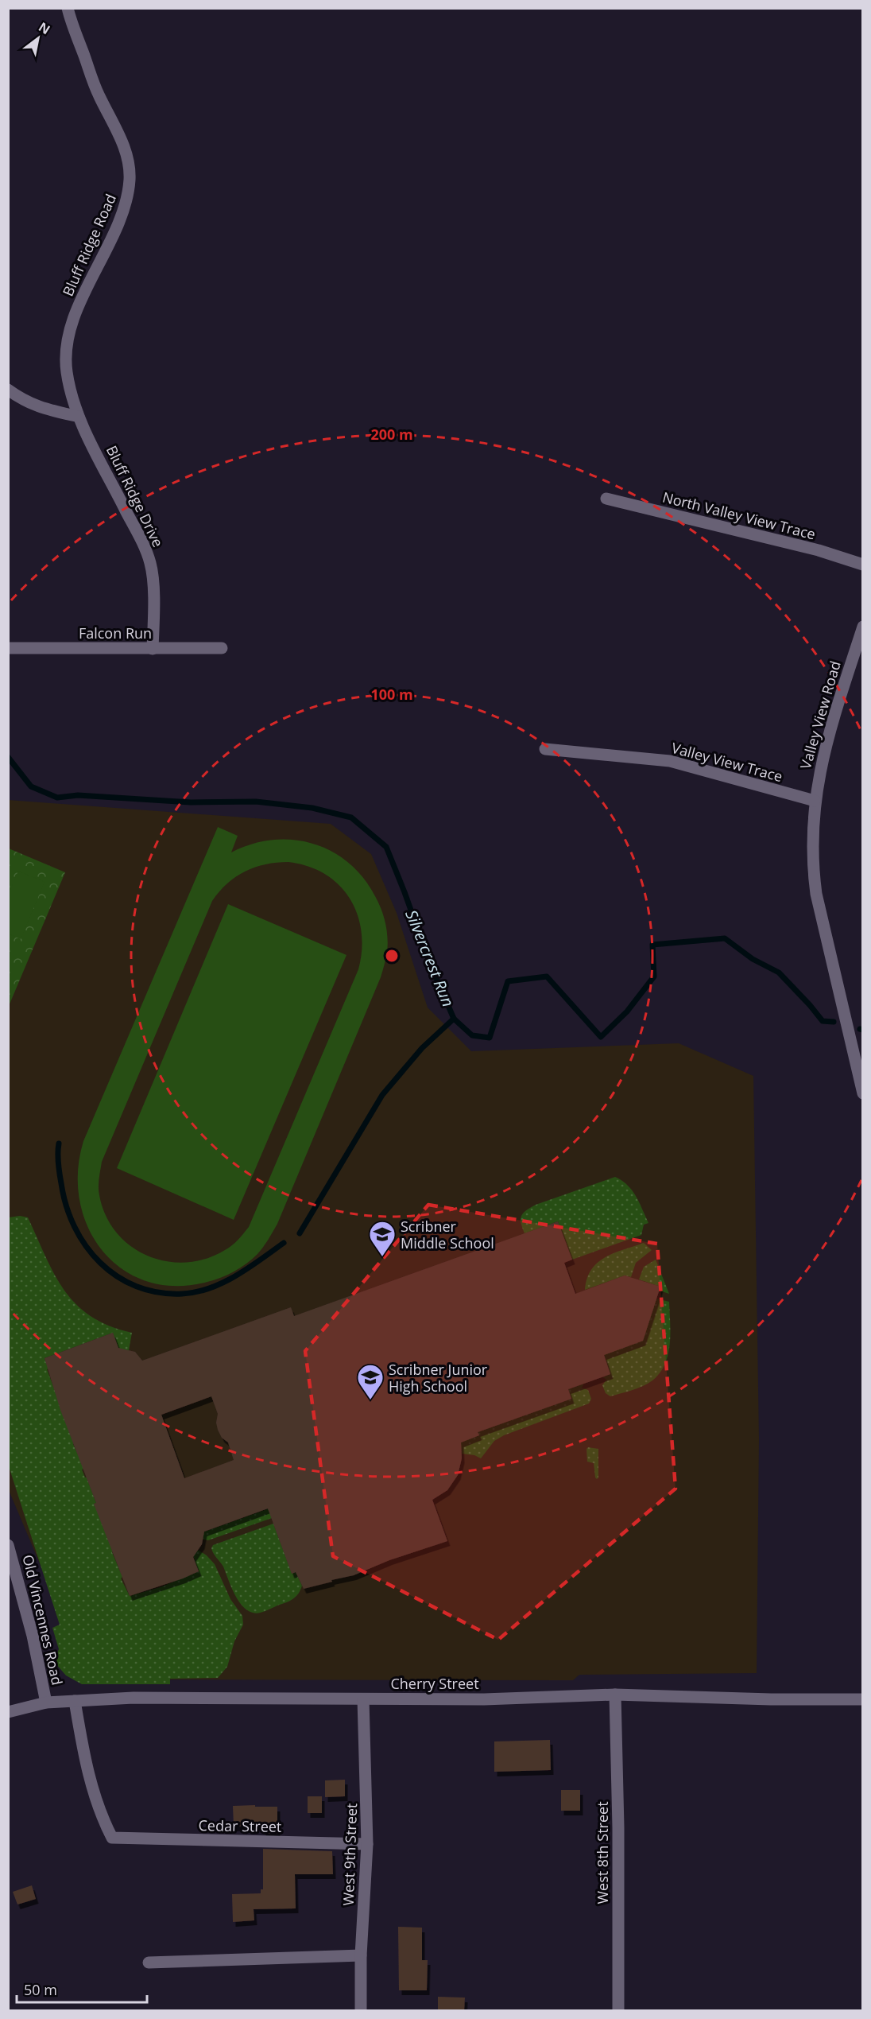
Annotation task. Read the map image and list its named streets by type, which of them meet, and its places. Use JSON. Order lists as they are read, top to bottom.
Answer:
{
  "streets": {
    "street": [
      "Bluff Ridge Road",
      "Bluff Ridge Drive",
      "North Valley View Trace",
      "Falcon Run",
      "Valley View Road",
      "Valley View Trace",
      "Old Vincennes Road",
      "Cherry Street",
      "Cedar Street",
      "West 8th Street",
      "West 9th Street"
    ]
  },
  "crossings": [
    ["Bluff Ridge Road", "Bluff Ridge Drive"],
    ["Bluff Ridge Drive", "Falcon Run"],
    ["Valley View Road", "Valley View Trace"],
    ["Old Vincennes Road", "Cherry Street"],
    ["Cherry Street", "Cedar Street"],
    ["Cherry Street", "West 8th Street"],
    ["Cherry Street", "West 9th Street"],
    ["Cedar Street", "West 9th Street"]
  ],
  "water": ["Silvercrest Run"],
  "places": {
    "school or university": ["Scribner Middle School", "Scribner Junior High School"]
  },
  "scale_bar": "50 m",
  "north": "top right",
  "rings": ["200 m", "100 m"]
}
